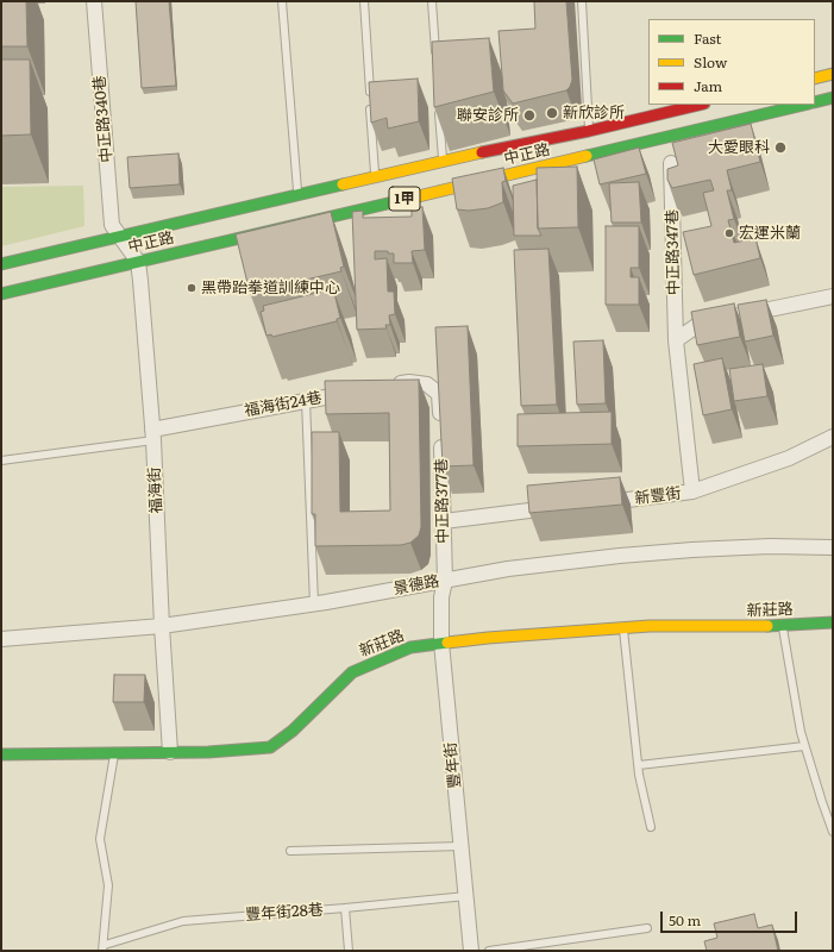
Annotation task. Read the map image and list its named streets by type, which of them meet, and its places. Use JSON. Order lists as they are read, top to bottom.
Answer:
{
  "streets": {
    "main road": ["中正路", "1甲", "新莊路"],
    "street": [
      "中正路340巷",
      "中正路347巷",
      "福海街24巷",
      "福海街",
      "新豐街",
      "中正路377巷",
      "景德路",
      "豐年街"
    ],
    "lane": ["豐年街28巷"]
  },
  "crossings": [
    ["中正路340巷", "中正路"],
    ["中正路", "福海街"],
    ["中正路347巷", "新豐街"],
    ["福海街24巷", "福海街"],
    ["福海街", "景德路"],
    ["福海街", "新莊路"],
    ["中正路377巷", "景德路"],
    ["中正路377巷", "豐年街"],
    ["景德路", "豐年街"],
    ["新莊路", "豐年街"],
    ["豐年街", "豐年街28巷"]
  ],
  "places": [
    "新欣診所",
    "聯安診所",
    "大愛眼科",
    "宏運米蘭",
    "黑帶跆拳道訓練中心"
  ],
  "legend": ["Fast", "Slow", "Jam"],
  "scale_bar": "50 m"
}
